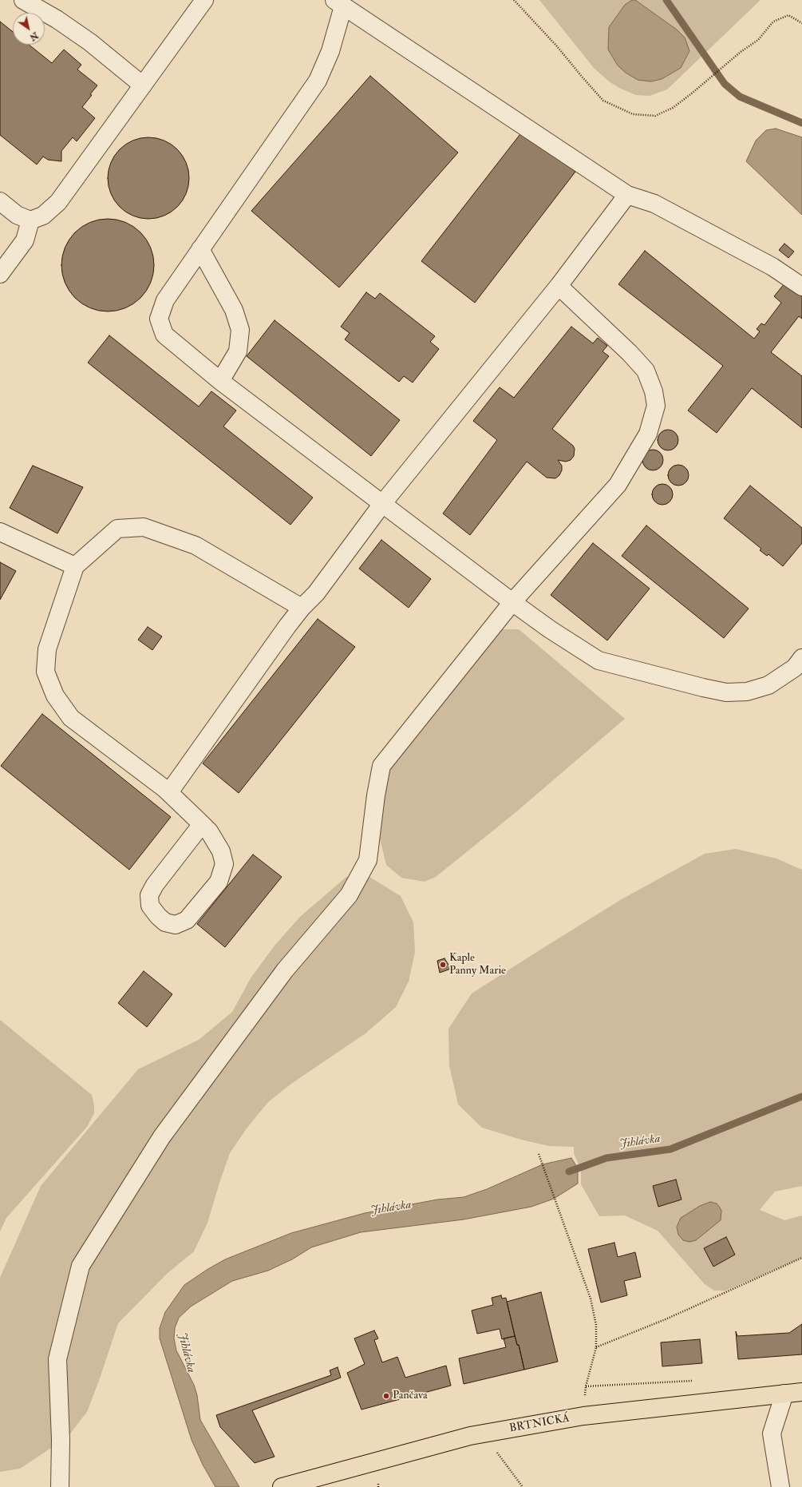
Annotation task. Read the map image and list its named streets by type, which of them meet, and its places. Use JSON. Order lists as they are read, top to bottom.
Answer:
{
  "streets": {
    "main road": ["BRTNICKÁ"]
  },
  "water": ["Jihlávka"],
  "places": ["Kaple Panny Marie", "Pančava"],
  "north": "bottom right"
}
